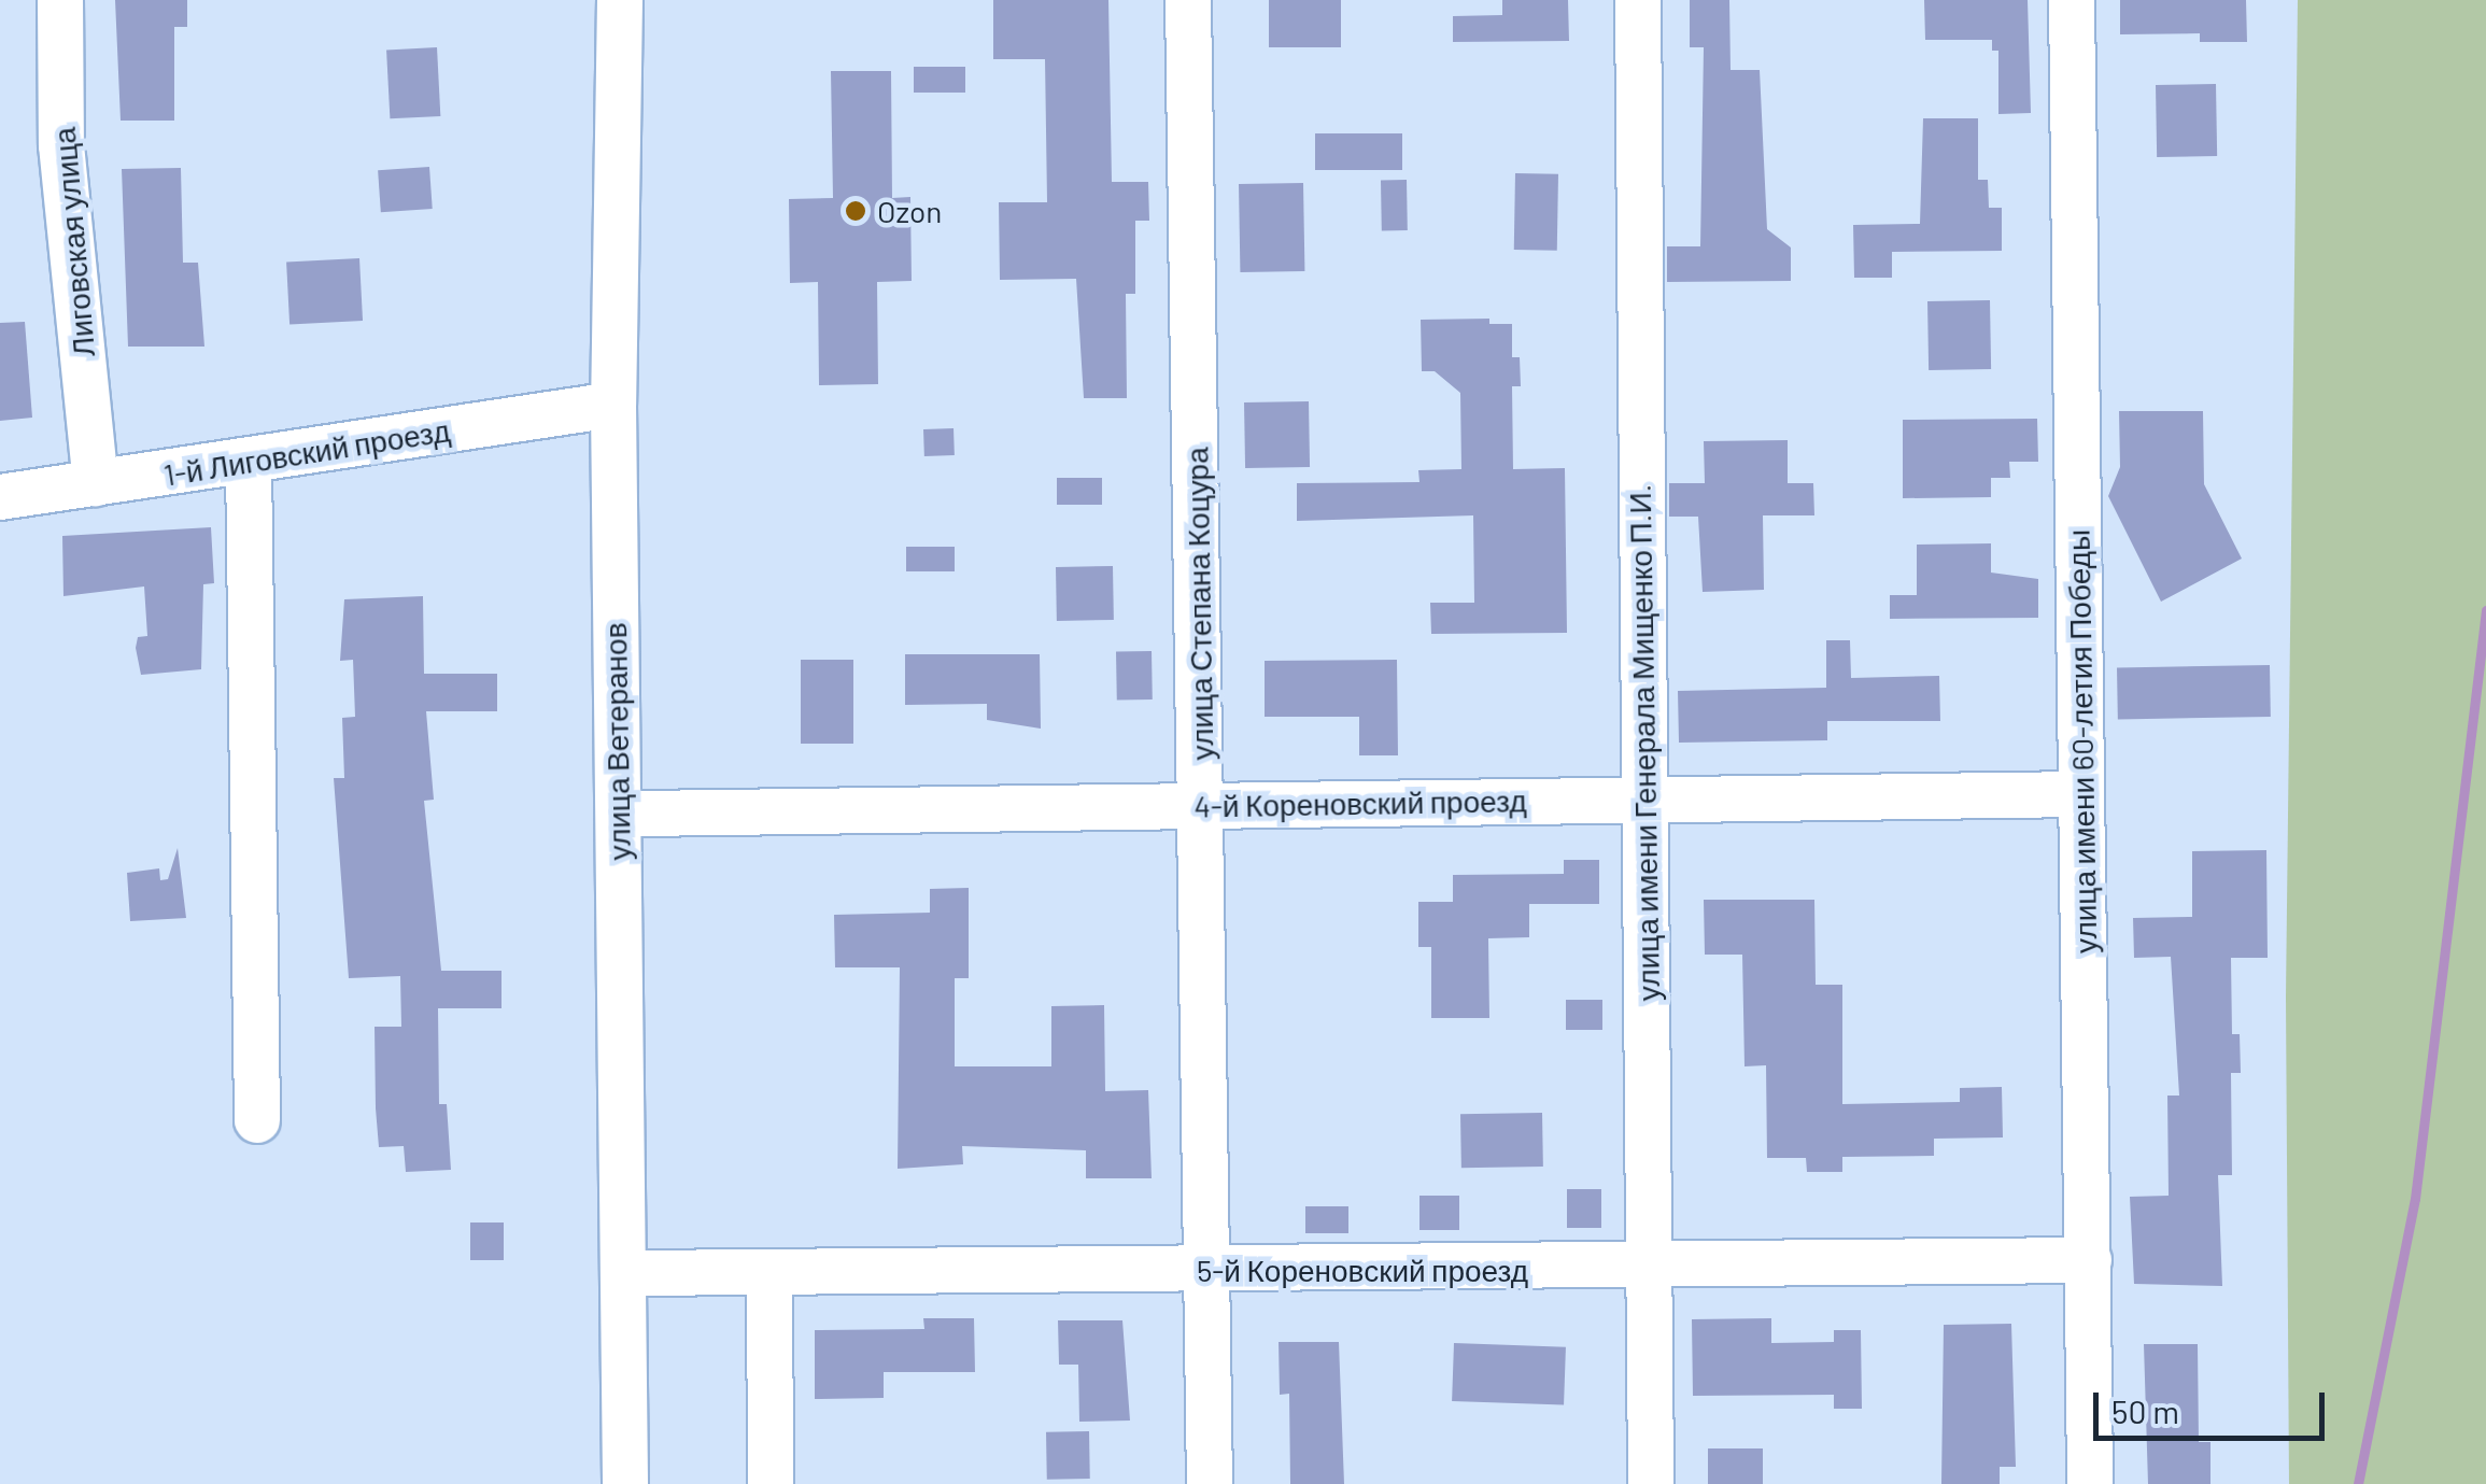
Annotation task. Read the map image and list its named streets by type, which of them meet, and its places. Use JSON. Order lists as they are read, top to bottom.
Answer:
{
  "streets": {
    "street": [
      "Лиговская улица",
      "1-й Лиговский проезд",
      "улица Степана Коцура",
      "улица Ветеранов",
      "улица имени 60-летия Победы",
      "улица имени Генерала Мищенко П.И.",
      "4-й Кореновский проезд",
      "5-й Кореновский проезд"
    ]
  },
  "crossings": [
    ["Лиговская улица", "1-й Лиговский проезд"],
    ["1-й Лиговский проезд", "улица Ветеранов"],
    ["улица Степана Коцура", "4-й Кореновский проезд"],
    ["улица Степана Коцура", "5-й Кореновский проезд"],
    ["улица Ветеранов", "4-й Кореновский проезд"],
    ["улица Ветеранов", "5-й Кореновский проезд"],
    ["улица имени 60-летия Победы", "4-й Кореновский проезд"],
    ["улица имени 60-летия Победы", "5-й Кореновский проезд"],
    ["улица имени Генерала Мищенко П.И.", "4-й Кореновский проезд"],
    ["улица имени Генерала Мищенко П.И.", "5-й Кореновский проезд"]
  ],
  "places": ["Ozon"],
  "scale_bar": "50 m"
}
